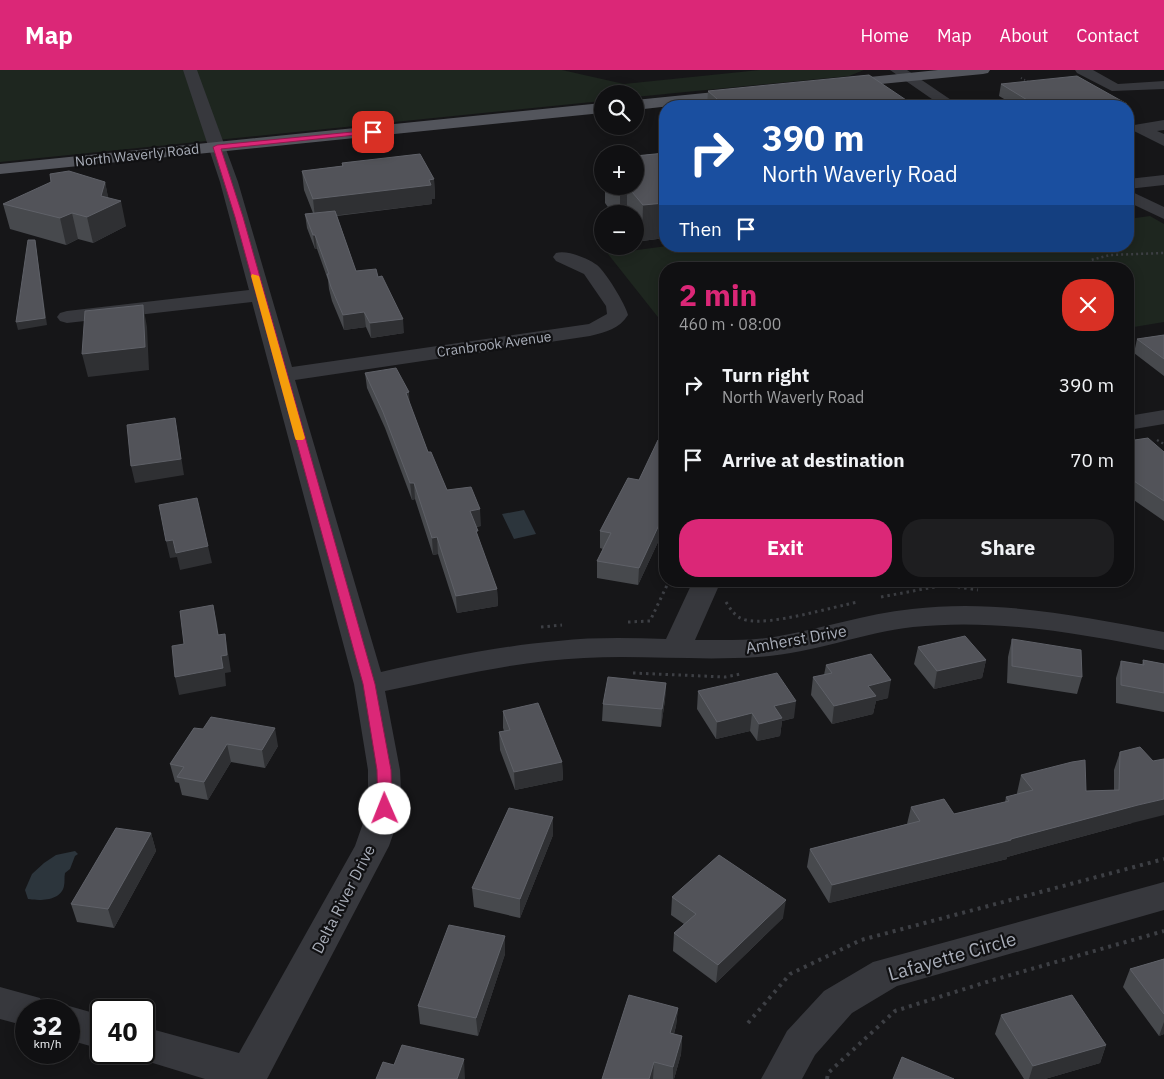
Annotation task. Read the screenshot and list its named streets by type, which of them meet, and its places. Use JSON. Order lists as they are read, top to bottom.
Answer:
{
  "streets": {
    "main road": ["North Waverly Road"],
    "street": [
      "Cranbrook Avenue",
      "Amherst Drive",
      "Delta River Drive",
      "Lafayette Circle"
    ]
  },
  "crossings": [
    ["North Waverly Road", "Delta River Drive"],
    ["Cranbrook Avenue", "Delta River Drive"],
    ["Amherst Drive", "Delta River Drive"]
  ],
  "page": {
    "header": "Map",
    "nav": [
      "Home",
      "Map",
      "About",
      "Contact"
    ],
    "map_buttons": ["+", "−"],
    "turn": ["390 m", "North Waverly Road"],
    "then": "Then",
    "heading": ["2 min", "460 m · 08:00"],
    "list": [
      {
        "name": "Turn right",
        "note": "North Waverly Road",
        "value": "390 m"
      },
      {
        "name": "Arrive at destination",
        "value": "70 m"
      }
    ],
    "buttons": ["Exit", "Share"],
    "speed": "32 km/h",
    "limit": "40"
  }
}
